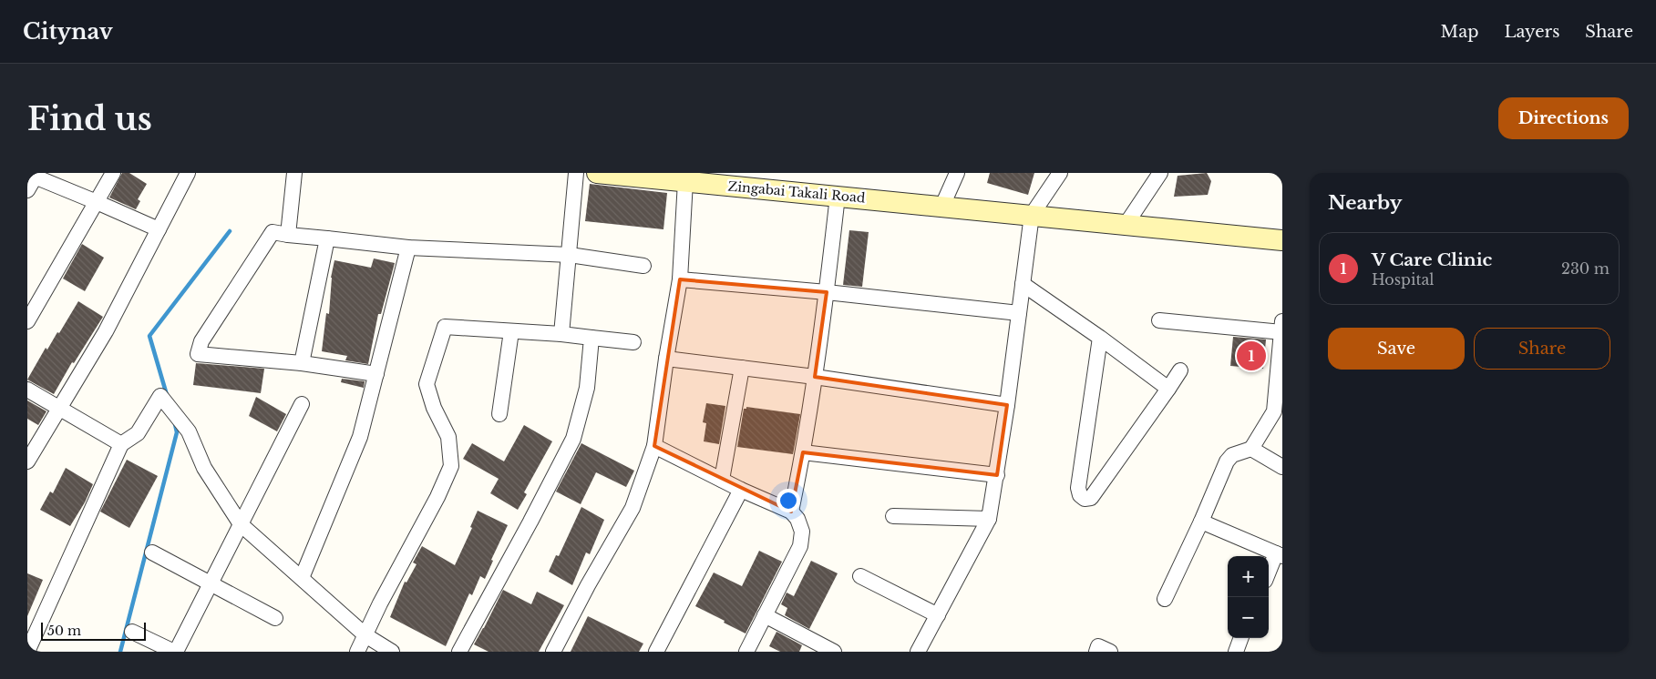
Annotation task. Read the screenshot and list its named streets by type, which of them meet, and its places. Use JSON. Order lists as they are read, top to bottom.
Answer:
{
  "streets": {
    "street": ["Zingabai Takali Road"]
  },
  "scale_bar": "50 m",
  "page": {
    "header": "Citynav",
    "nav": ["Map", "Layers", "Share"],
    "buttons": [
      "Directions",
      ["Save", "Share"]
    ],
    "title": "Find us",
    "heading": "Nearby",
    "list": [
      {
        "mark": "1",
        "name": "V Care Clinic",
        "note": "Hospital",
        "value": "230 m"
      }
    ],
    "pins": "1",
    "map_buttons": ["+", "−"],
    "scale": "50 m"
  }
}
